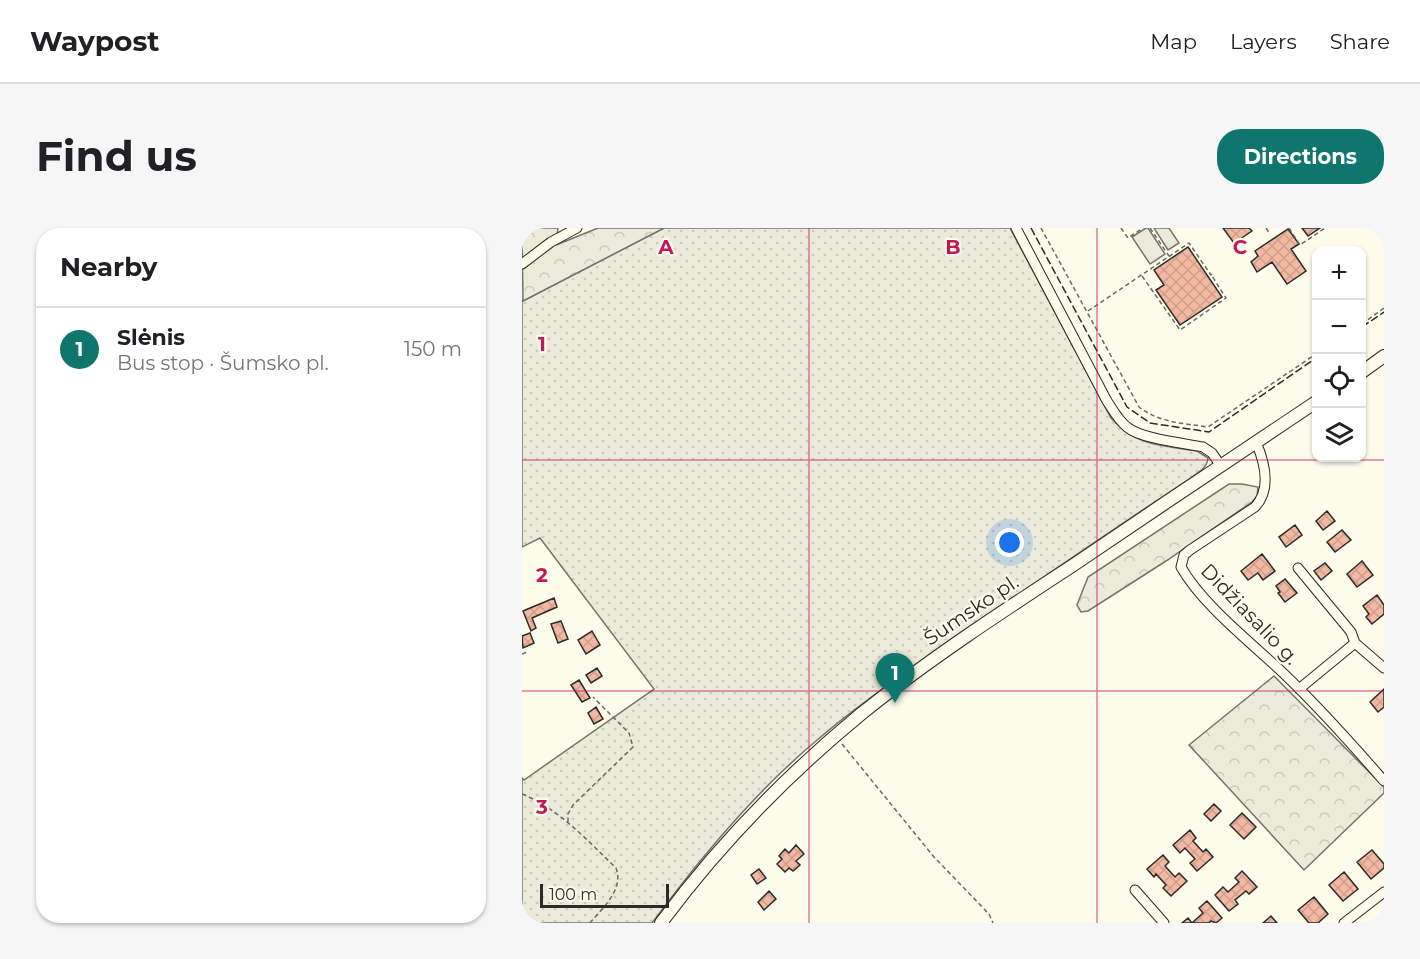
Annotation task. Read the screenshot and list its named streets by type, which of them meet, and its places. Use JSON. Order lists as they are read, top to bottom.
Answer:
{
  "streets": {
    "main road": ["Šumsko pl."],
    "street": ["Didžiasalio g."]
  },
  "crossings": [
    ["Šumsko pl.", "Didžiasalio g."]
  ],
  "scale_bar": "100 m",
  "page": {
    "header": "Waypost",
    "nav": ["Map", "Layers", "Share"],
    "buttons": "Directions",
    "title": "Find us",
    "heading": "Nearby",
    "map_buttons": ["+", "−"],
    "list": [
      {
        "mark": "1",
        "name": "Slėnis",
        "note": "Bus stop · Šumsko pl.",
        "value": "150 m"
      }
    ],
    "pins": "1",
    "scale": "100 m"
  },
  "grid": {
    "columns": ["A", "B", "C"],
    "rows": ["1", "2", "3"]
  }
}
